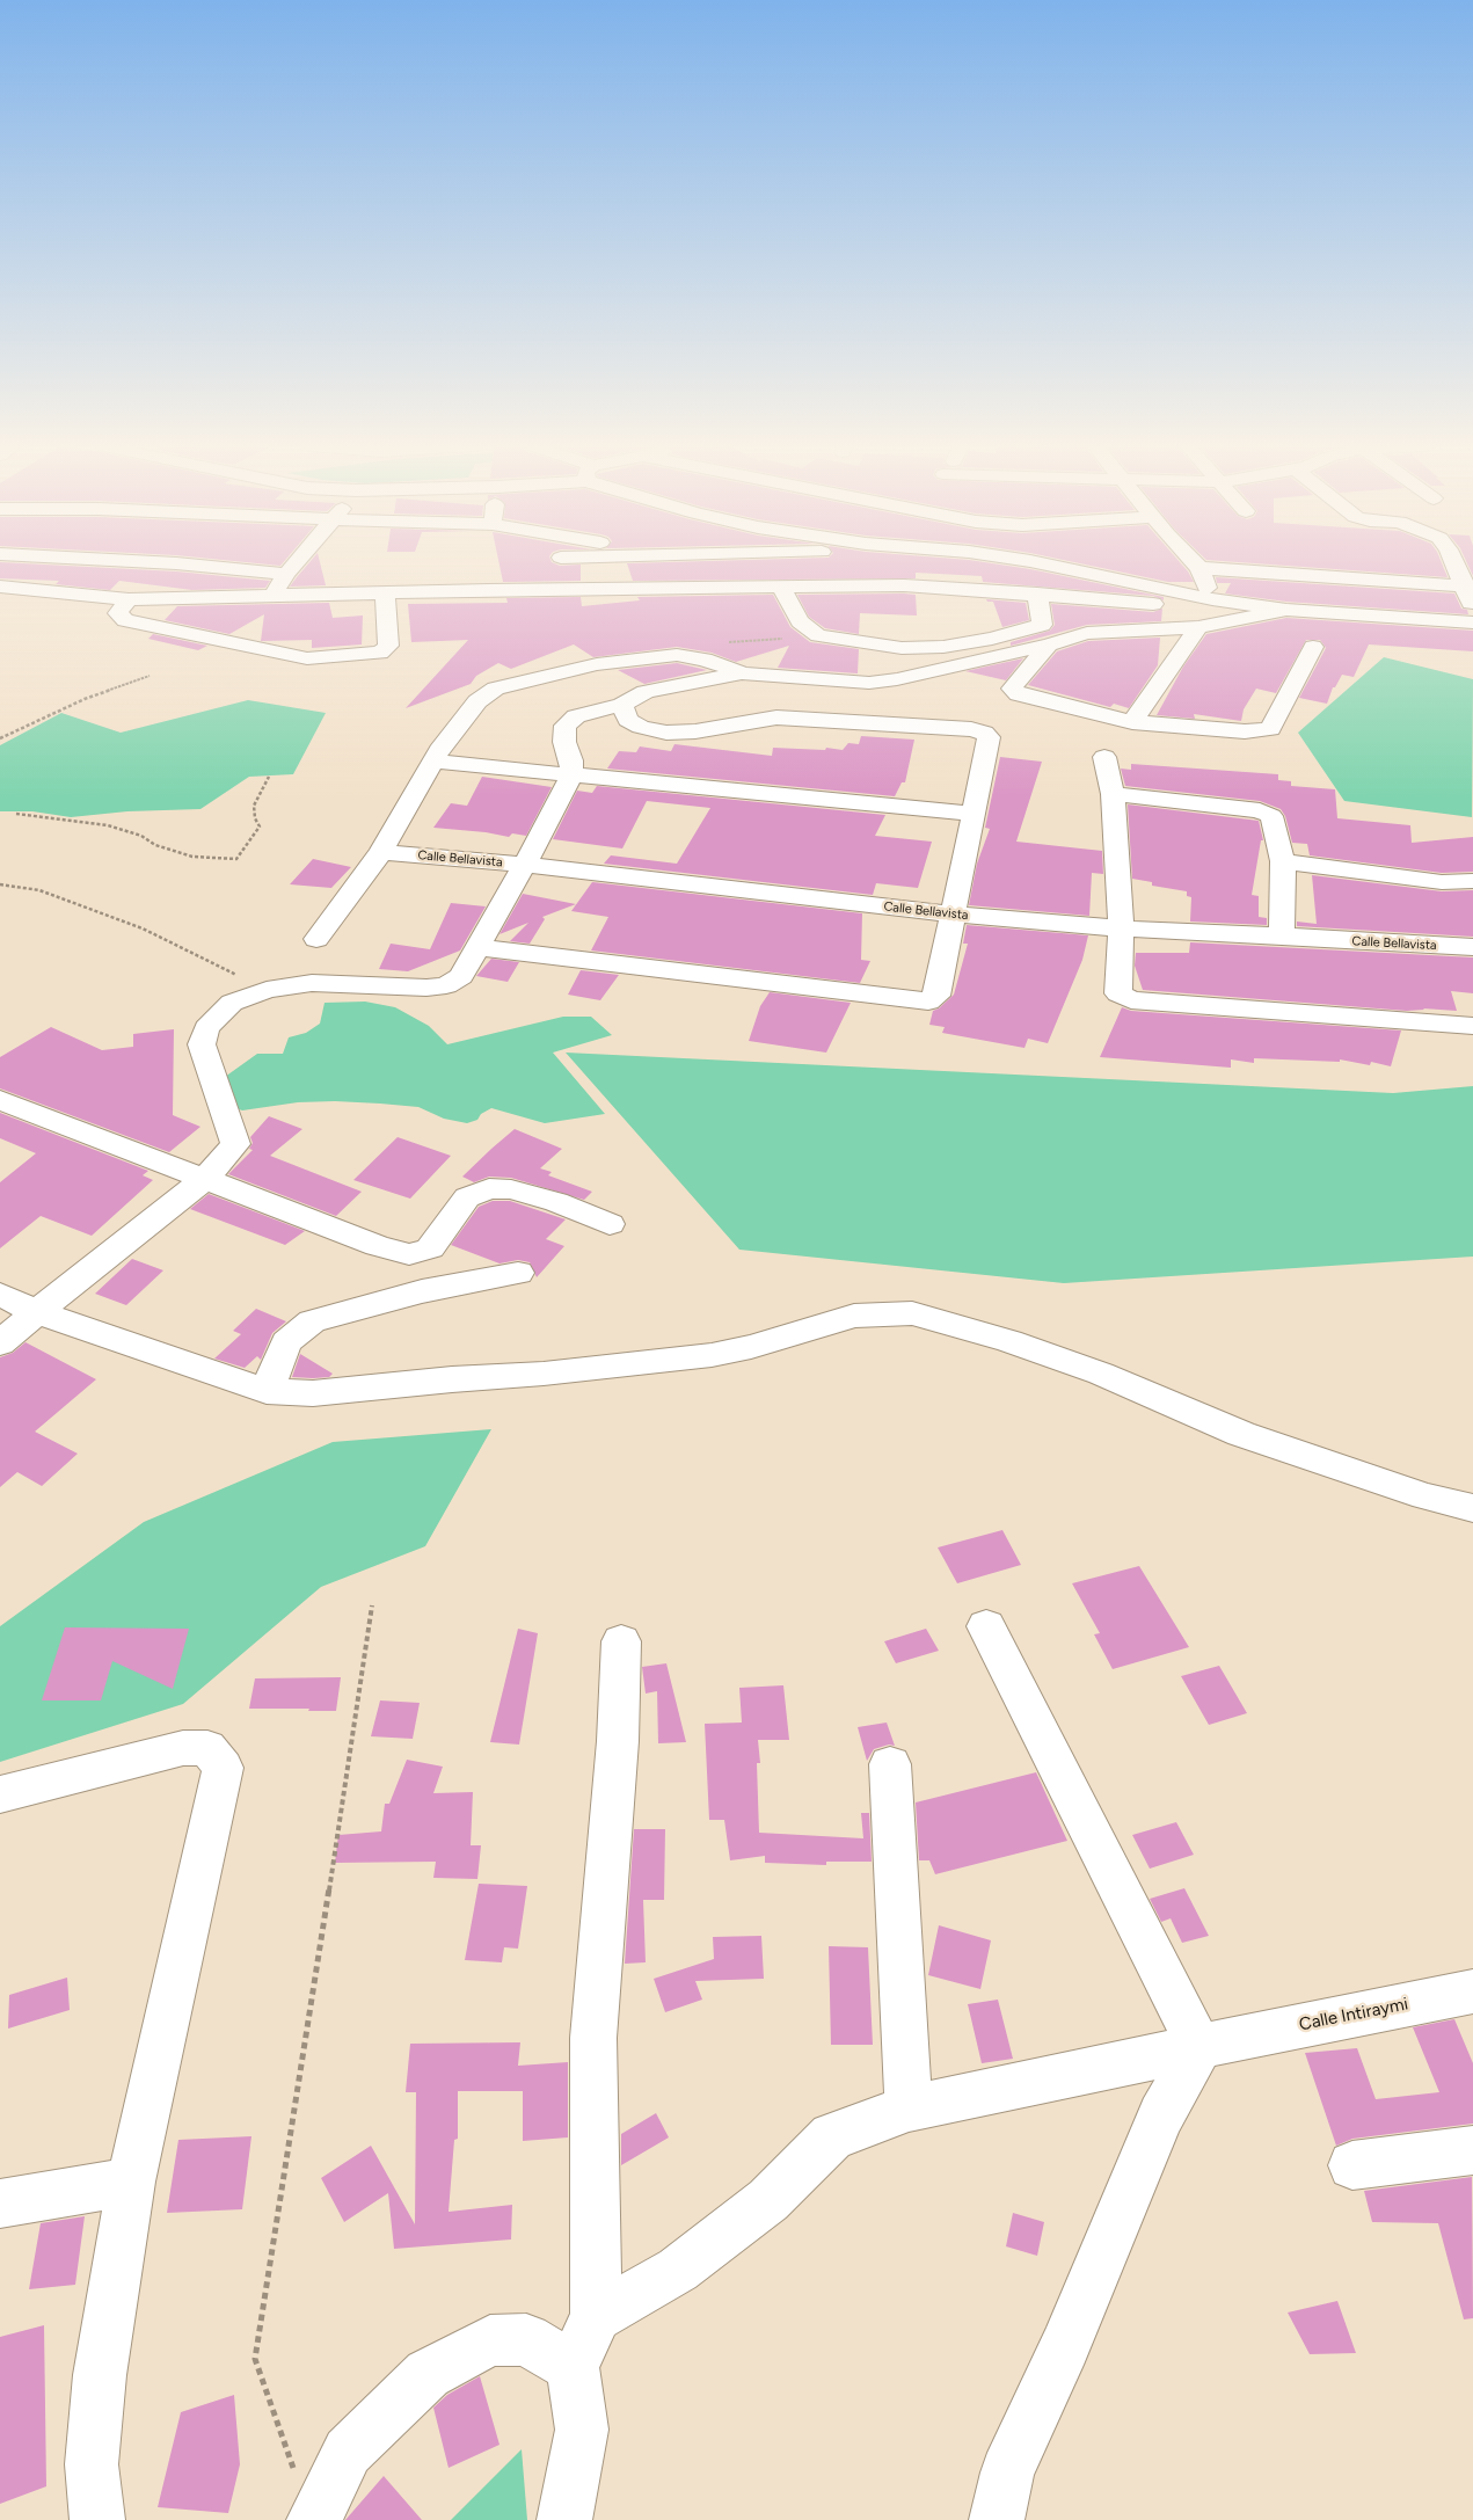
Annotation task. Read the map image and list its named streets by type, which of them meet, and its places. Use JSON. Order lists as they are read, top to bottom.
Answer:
{
  "streets": {
    "street": ["Calle Bellavista", "Calle Intiraymi"]
  }
}
